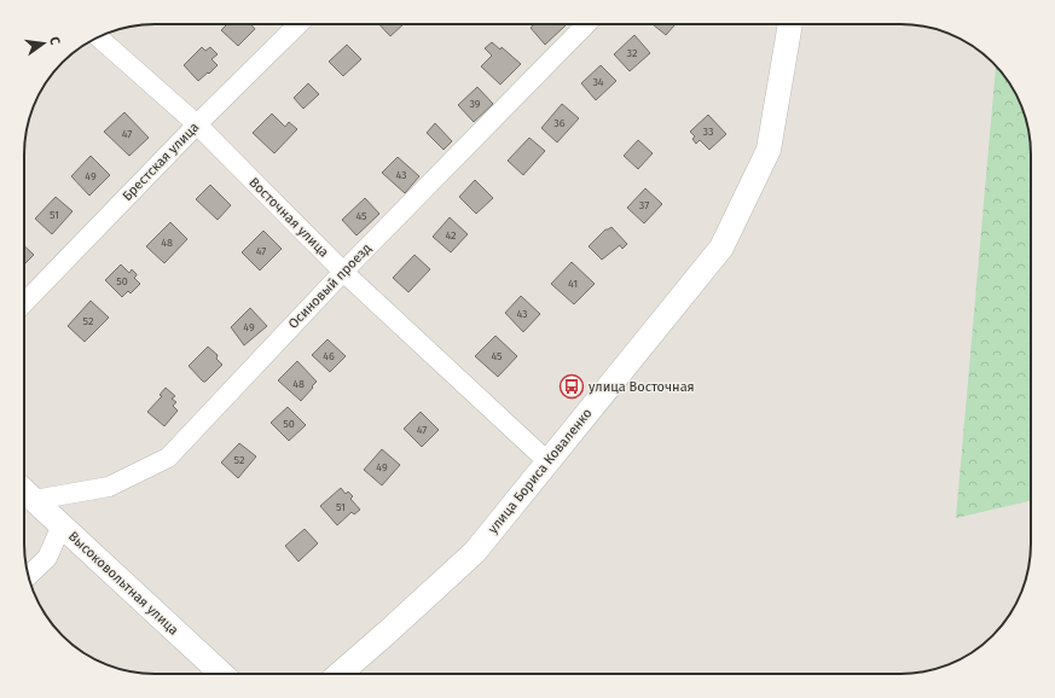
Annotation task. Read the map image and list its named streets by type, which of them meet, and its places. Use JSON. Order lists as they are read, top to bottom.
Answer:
{
  "streets": {
    "street": [
      "Брестская улица",
      "Восточная улица",
      "Осиновый проезд",
      "улица Бориса Коваленко",
      "Высоковольтная улица"
    ]
  },
  "crossings": [
    ["Брестская улица", "Восточная улица"],
    ["Восточная улица", "Осиновый проезд"],
    ["Восточная улица", "улица Бориса Коваленко"],
    ["Осиновый проезд", "Высоковольтная улица"]
  ],
  "places": {
    "bus stop": ["улица Восточная"]
  },
  "house_numbers": [
    "32",
    "34",
    "39",
    "36",
    "33",
    "47",
    "43",
    "49",
    "37",
    "51",
    "45",
    "42",
    "48",
    "47",
    "50",
    "41",
    "43",
    "52",
    "49",
    "46",
    "45",
    "48",
    "50",
    "47",
    "52",
    "49",
    "51"
  ],
  "north": "right"
}
